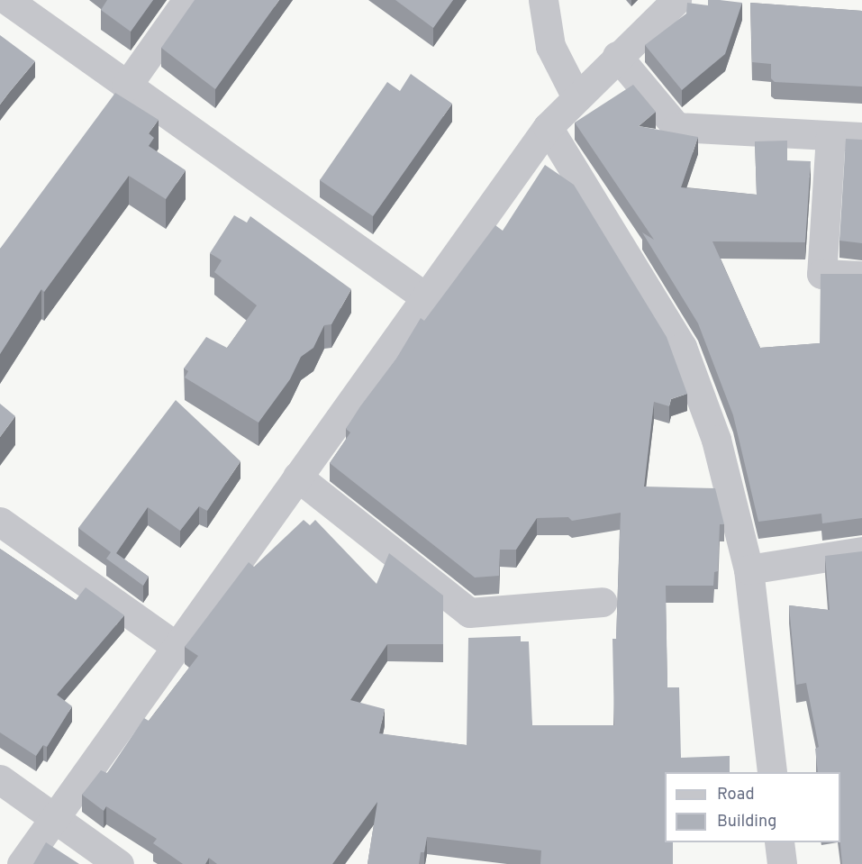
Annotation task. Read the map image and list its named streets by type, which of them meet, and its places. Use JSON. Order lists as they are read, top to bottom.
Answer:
{
  "legend": ["Road", "Building"]
}
